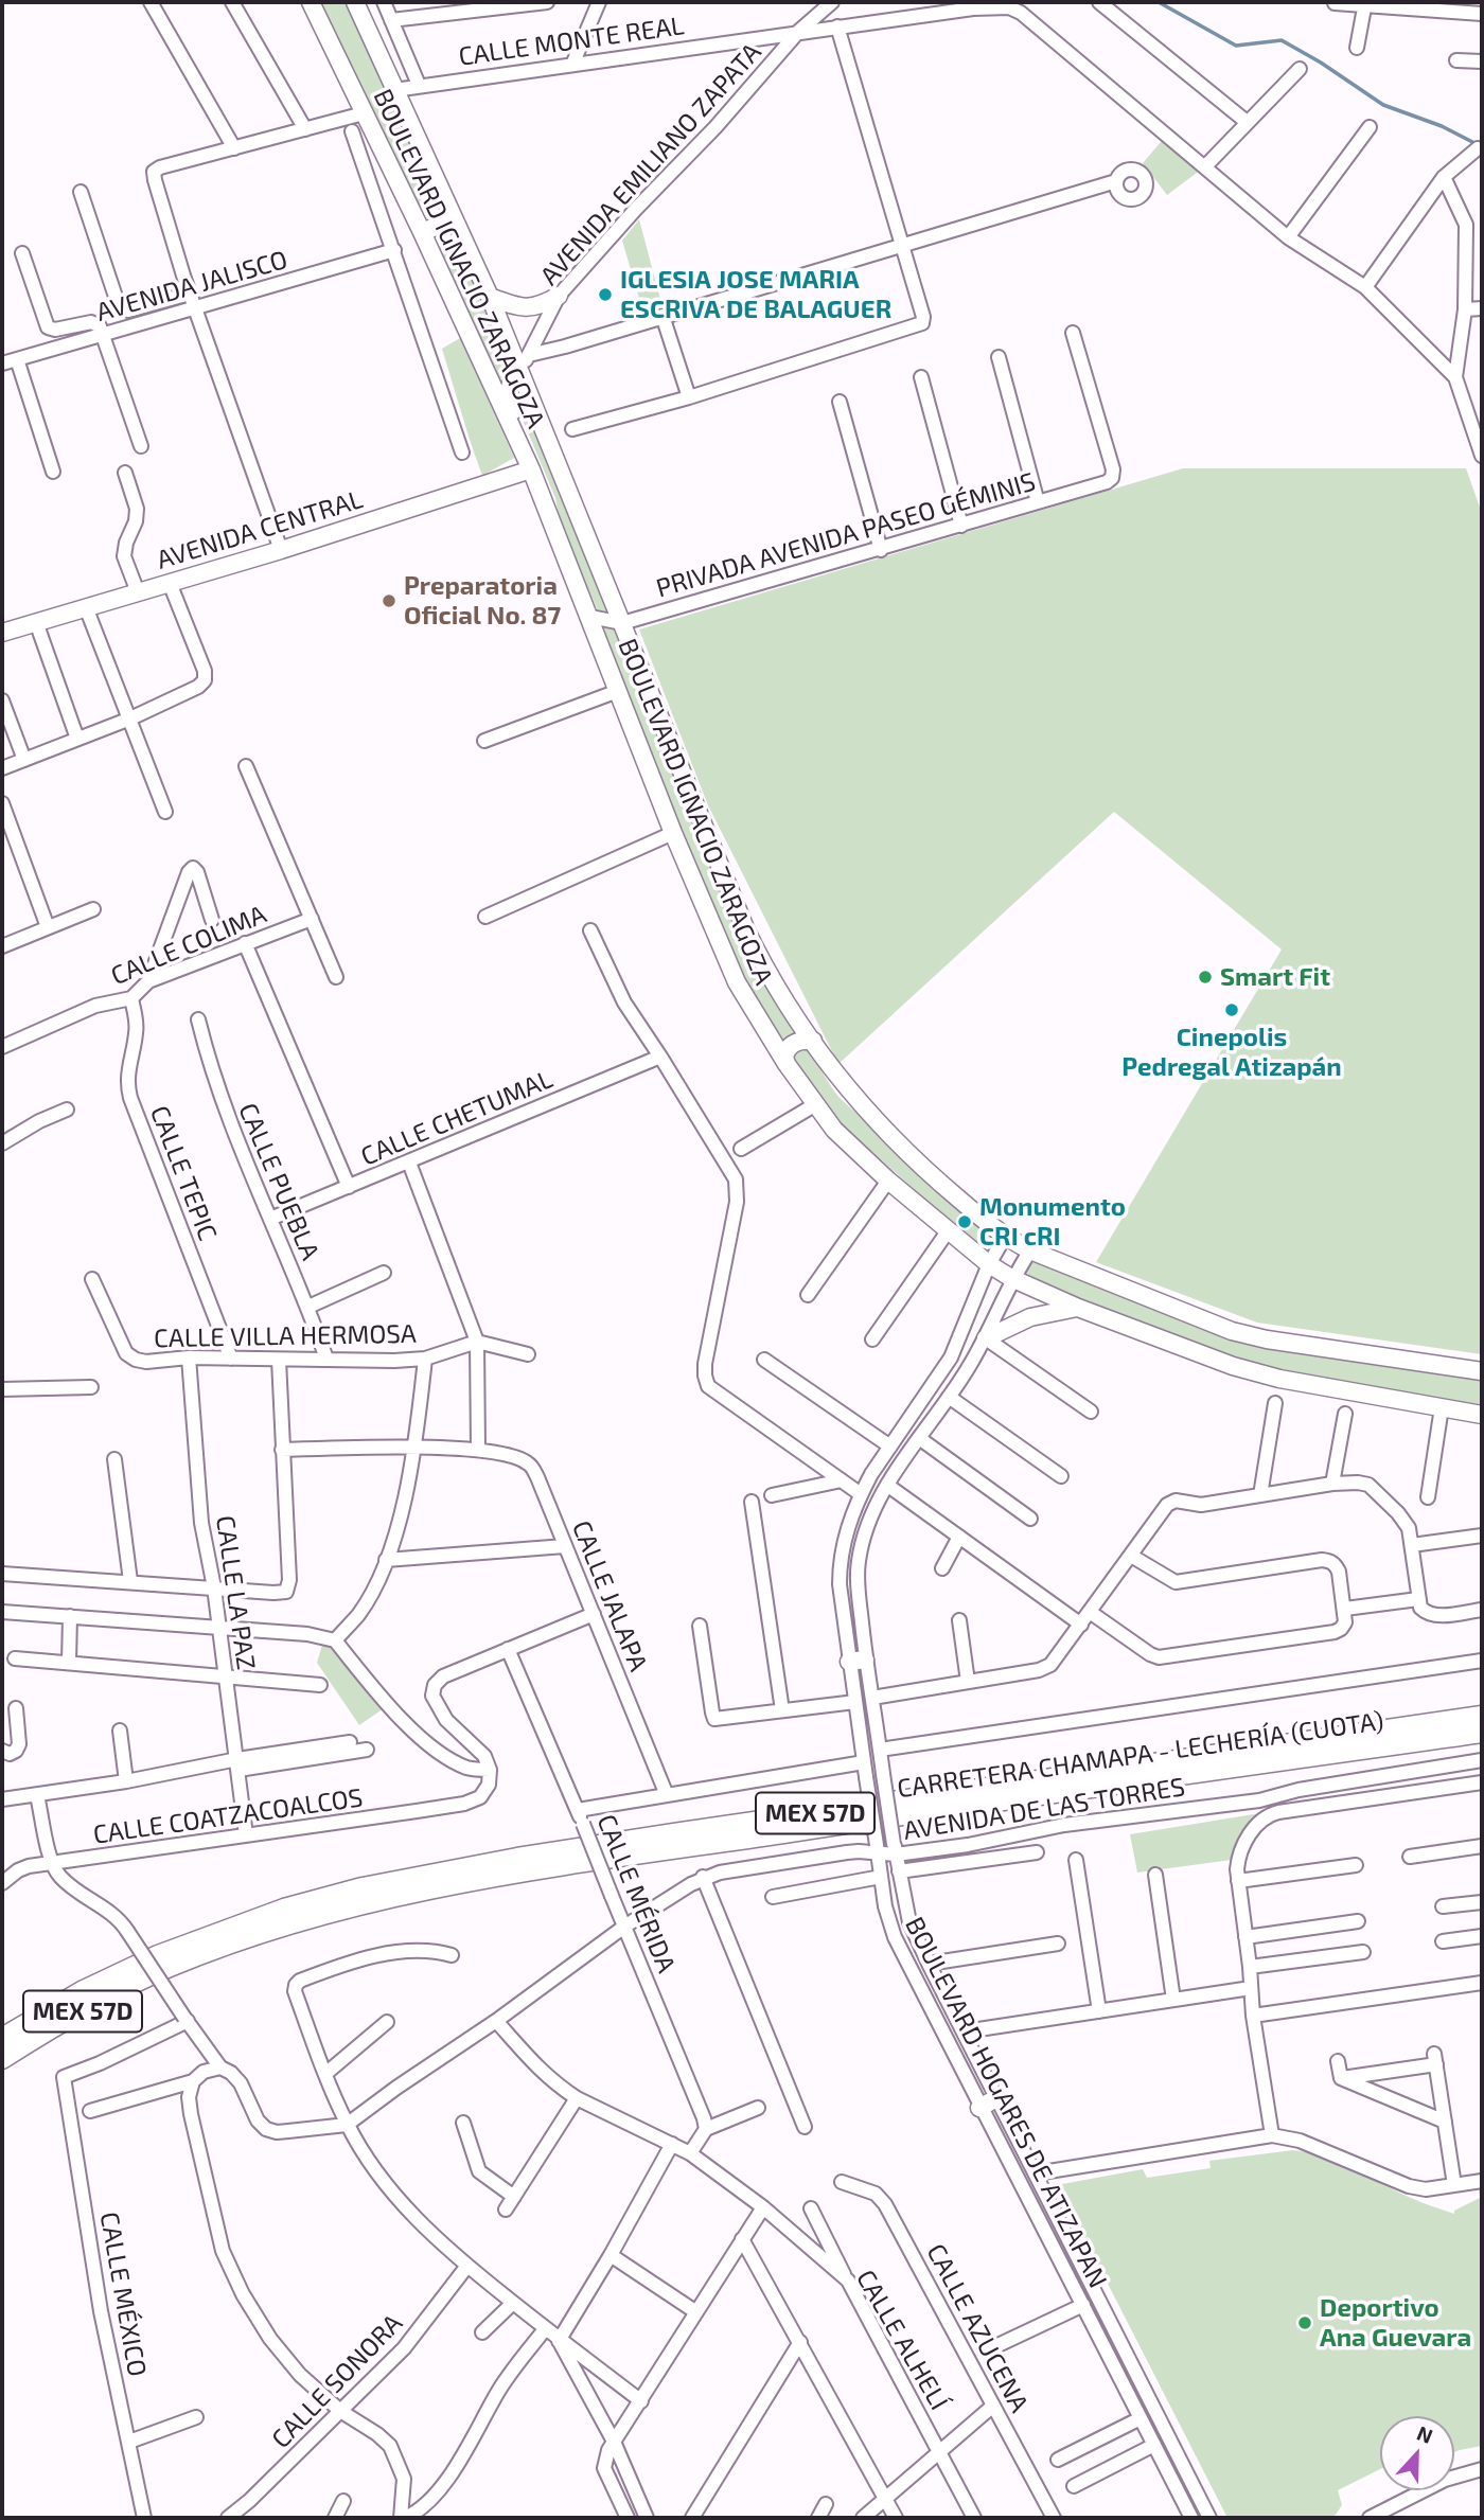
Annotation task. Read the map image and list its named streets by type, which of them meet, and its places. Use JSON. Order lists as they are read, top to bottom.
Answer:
{
  "streets": {
    "highway": ["CARRETERA CHAMAPA - LECHERÍA (CUOTA)", "MEX 57D"],
    "main road": ["BOULEVARD IGNACIO ZARAGOZA", "AVENIDA CENTRAL"],
    "street": [
      "CALLE MONTE REAL",
      "AVENIDA EMILIANO ZAPATA",
      "AVENIDA JALISCO",
      "PRIVADA AVENIDA PASEO GÉMINIS",
      "CALLE COLIMA",
      "CALLE CHETUMAL",
      "CALLE TEPIC",
      "CALLE PUEBLA",
      "CALLE VILLA HERMOSA",
      "CALLE LA PAZ",
      "CALLE JALAPA",
      "AVENIDA DE LAS TORRES",
      "CALLE COATZACOALCOS",
      "CALLE MÉRIDA",
      "BOULEVARD HOGARES DE ATIZAPAN",
      "CALLE MÉXICO",
      "CALLE AZUCENA",
      "CALLE ALHELÍ",
      "CALLE SONORA"
    ]
  },
  "crossings": [
    ["CALLE MONTE REAL", "AVENIDA EMILIANO ZAPATA"],
    ["CALLE MONTE REAL", "BOULEVARD IGNACIO ZARAGOZA"],
    ["AVENIDA EMILIANO ZAPATA", "BOULEVARD IGNACIO ZARAGOZA"],
    ["BOULEVARD IGNACIO ZARAGOZA", "AVENIDA CENTRAL"],
    ["BOULEVARD IGNACIO ZARAGOZA", "PRIVADA AVENIDA PASEO GÉMINIS"],
    ["BOULEVARD IGNACIO ZARAGOZA", "BOULEVARD HOGARES DE ATIZAPAN"],
    ["CALLE COLIMA", "CALLE TEPIC"],
    ["CALLE CHETUMAL", "CALLE PUEBLA"],
    ["CALLE TEPIC", "CALLE VILLA HERMOSA"],
    ["CALLE PUEBLA", "CALLE VILLA HERMOSA"],
    ["CALLE VILLA HERMOSA", "CALLE LA PAZ"],
    ["CALLE LA PAZ", "CALLE COATZACOALCOS"],
    ["AVENIDA DE LAS TORRES", "CALLE MÉRIDA"],
    ["AVENIDA DE LAS TORRES", "BOULEVARD HOGARES DE ATIZAPAN"],
    ["AVENIDA DE LAS TORRES", "CALLE ALHELÍ"]
  ],
  "places": [
    "IGLESIA JOSE MARIA ESCRIVA DE BALAGUER",
    "Preparatoria Oficial No. 87",
    "Smart Fit",
    "Cinepolis Pedregal Atizapán",
    "Monumento CRI cRI",
    "Deportivo Ana Guevara"
  ],
  "north": "top"
}
